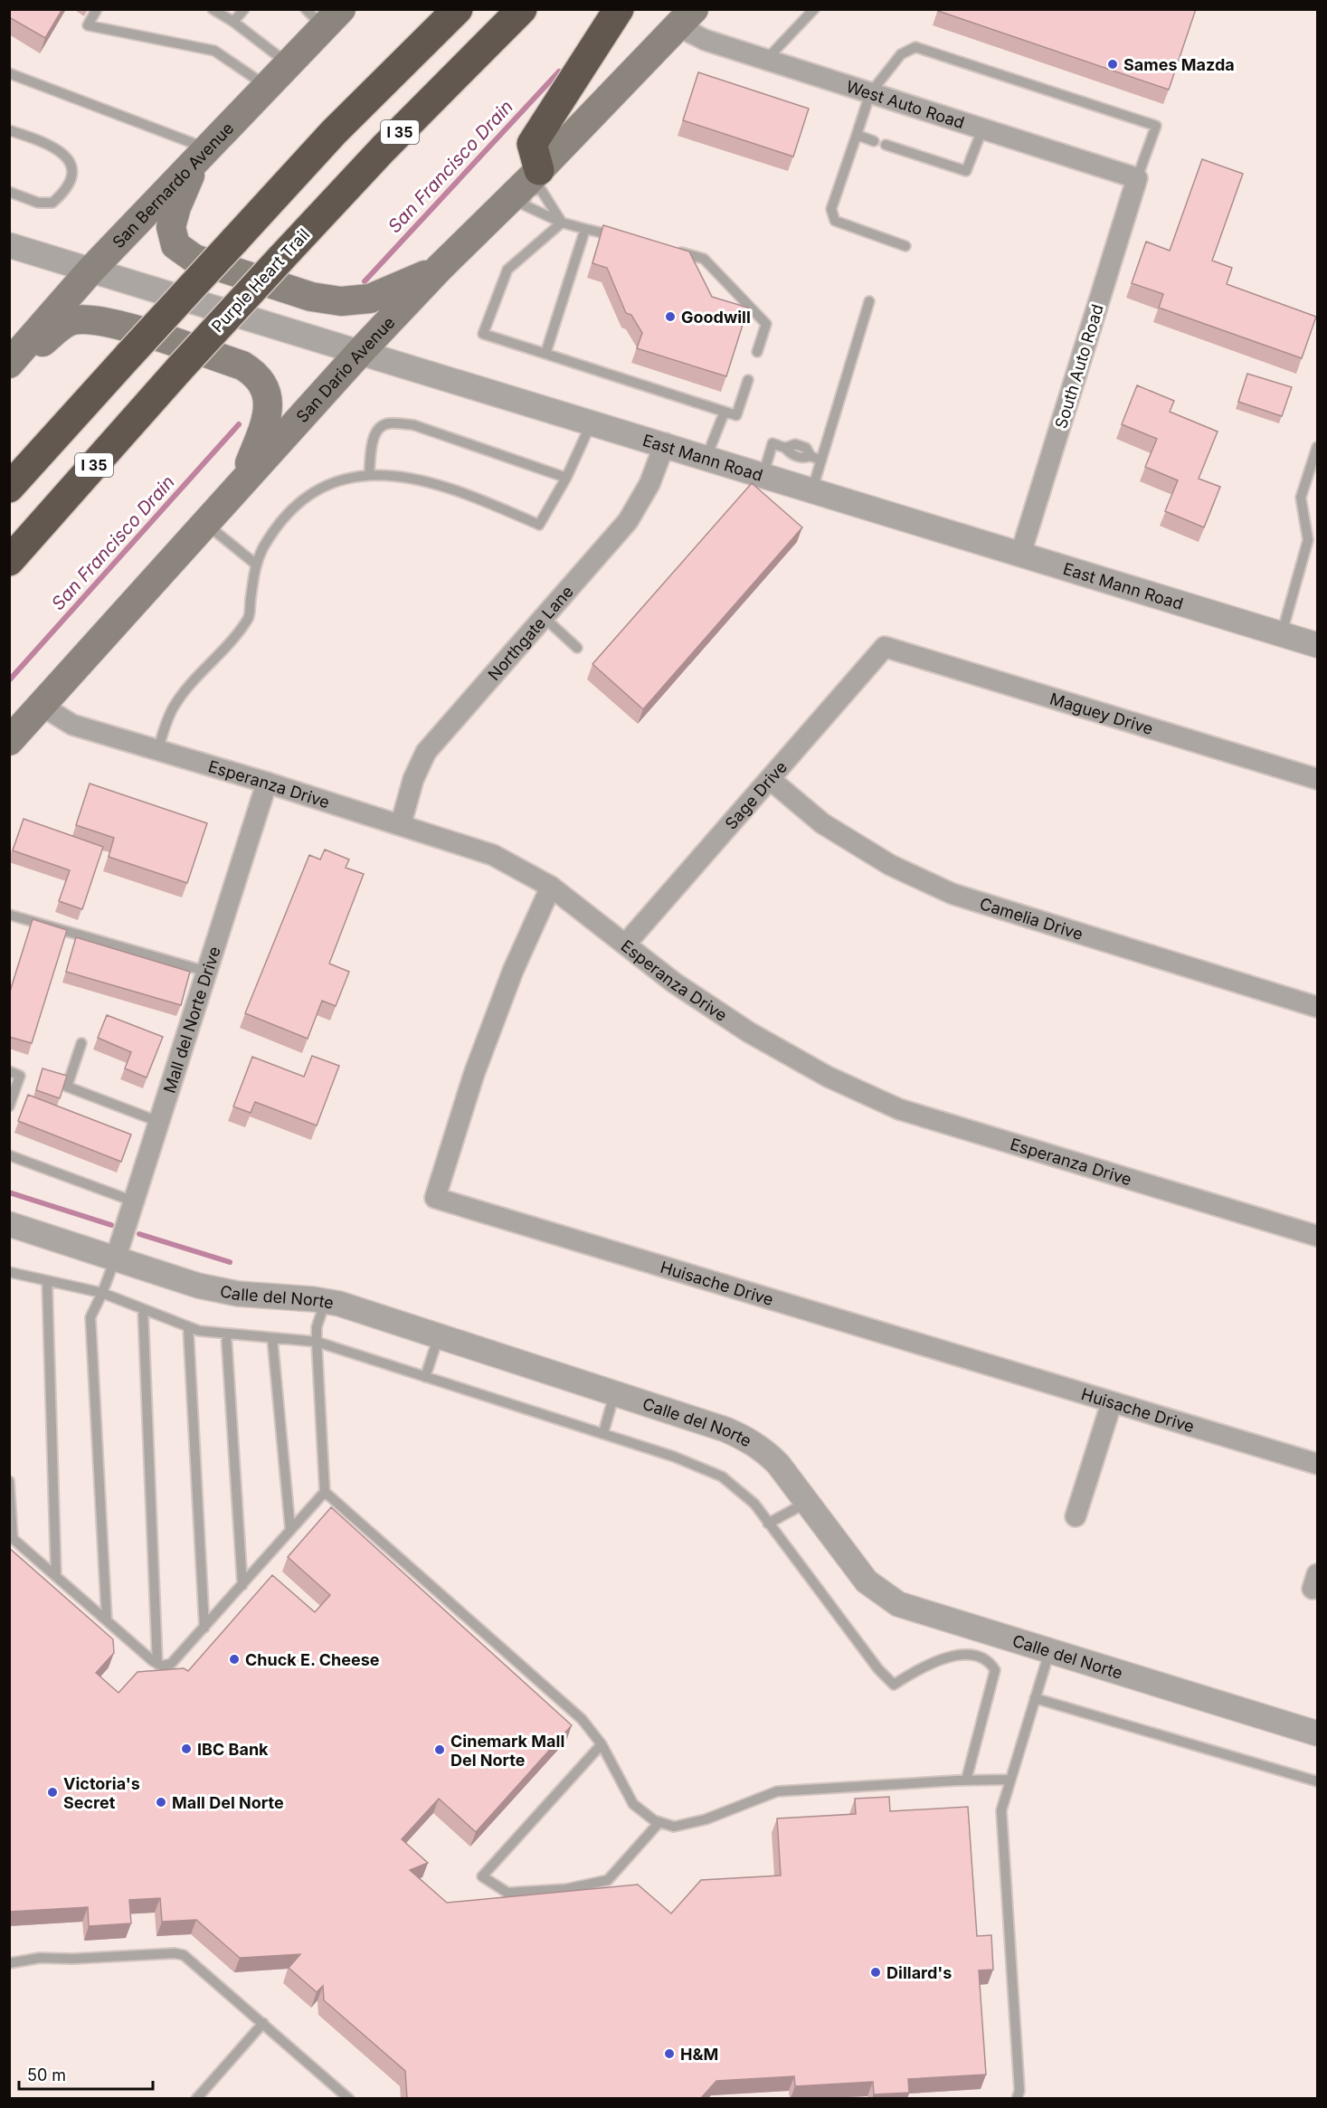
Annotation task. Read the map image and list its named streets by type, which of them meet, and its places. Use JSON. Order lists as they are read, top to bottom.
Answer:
{
  "streets": {
    "highway": ["I 35", "Purple Heart Trail"],
    "main road": ["San Bernardo Avenue", "San Dario Avenue"],
    "street": [
      "West Auto Road",
      "South Auto Road",
      "East Mann Road",
      "Northgate Lane",
      "Maguey Drive",
      "Esperanza Drive",
      "Sage Drive",
      "Camelia Drive",
      "Mall del Norte Drive",
      "Huisache Drive",
      "Calle del Norte"
    ]
  },
  "crossings": [
    ["West Auto Road", "South Auto Road"],
    ["West Auto Road", "San Dario Avenue"],
    ["San Bernardo Avenue", "East Mann Road"],
    ["South Auto Road", "East Mann Road"],
    ["San Dario Avenue", "East Mann Road"],
    ["San Dario Avenue", "Esperanza Drive"],
    ["East Mann Road", "Northgate Lane"],
    ["Northgate Lane", "Esperanza Drive"],
    ["Maguey Drive", "Sage Drive"],
    ["Esperanza Drive", "Sage Drive"],
    ["Esperanza Drive", "Mall del Norte Drive"],
    ["Esperanza Drive", "Huisache Drive"],
    ["Sage Drive", "Camelia Drive"],
    ["Mall del Norte Drive", "Calle del Norte"]
  ],
  "water": ["San Francisco Drain"],
  "places": [
    "Sames Mazda",
    "Goodwill",
    "Chuck E. Cheese",
    "IBC Bank",
    "Cinemark Mall Del Norte",
    "Victoria's Secret",
    "Mall Del Norte",
    "Dillard's",
    "H&M"
  ],
  "scale_bar": "50 m"
}
